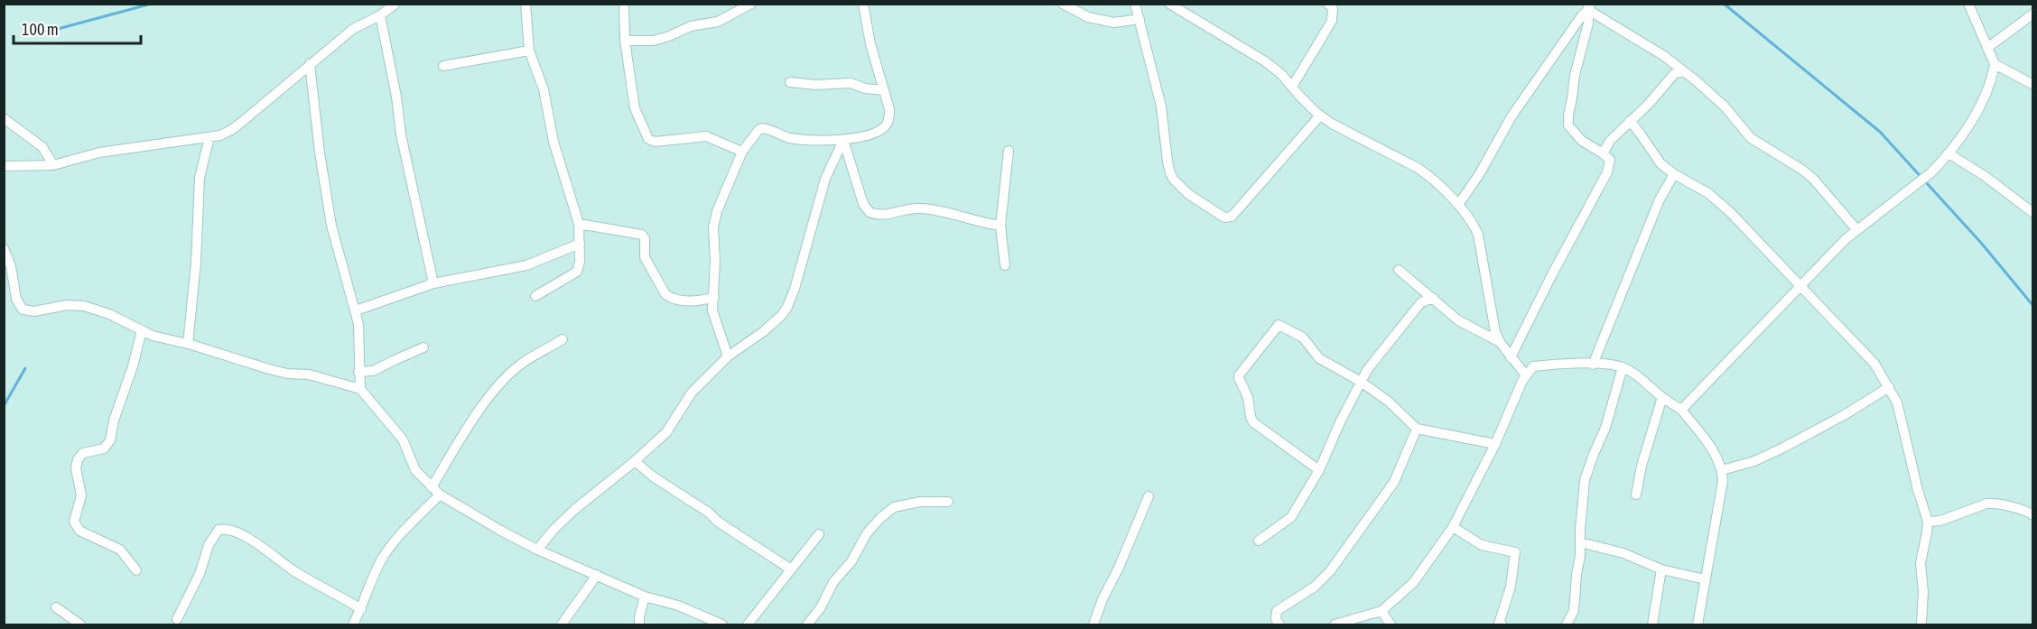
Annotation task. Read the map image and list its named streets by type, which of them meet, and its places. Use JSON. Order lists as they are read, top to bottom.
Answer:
{
  "scale_bar": "100 m"
}
